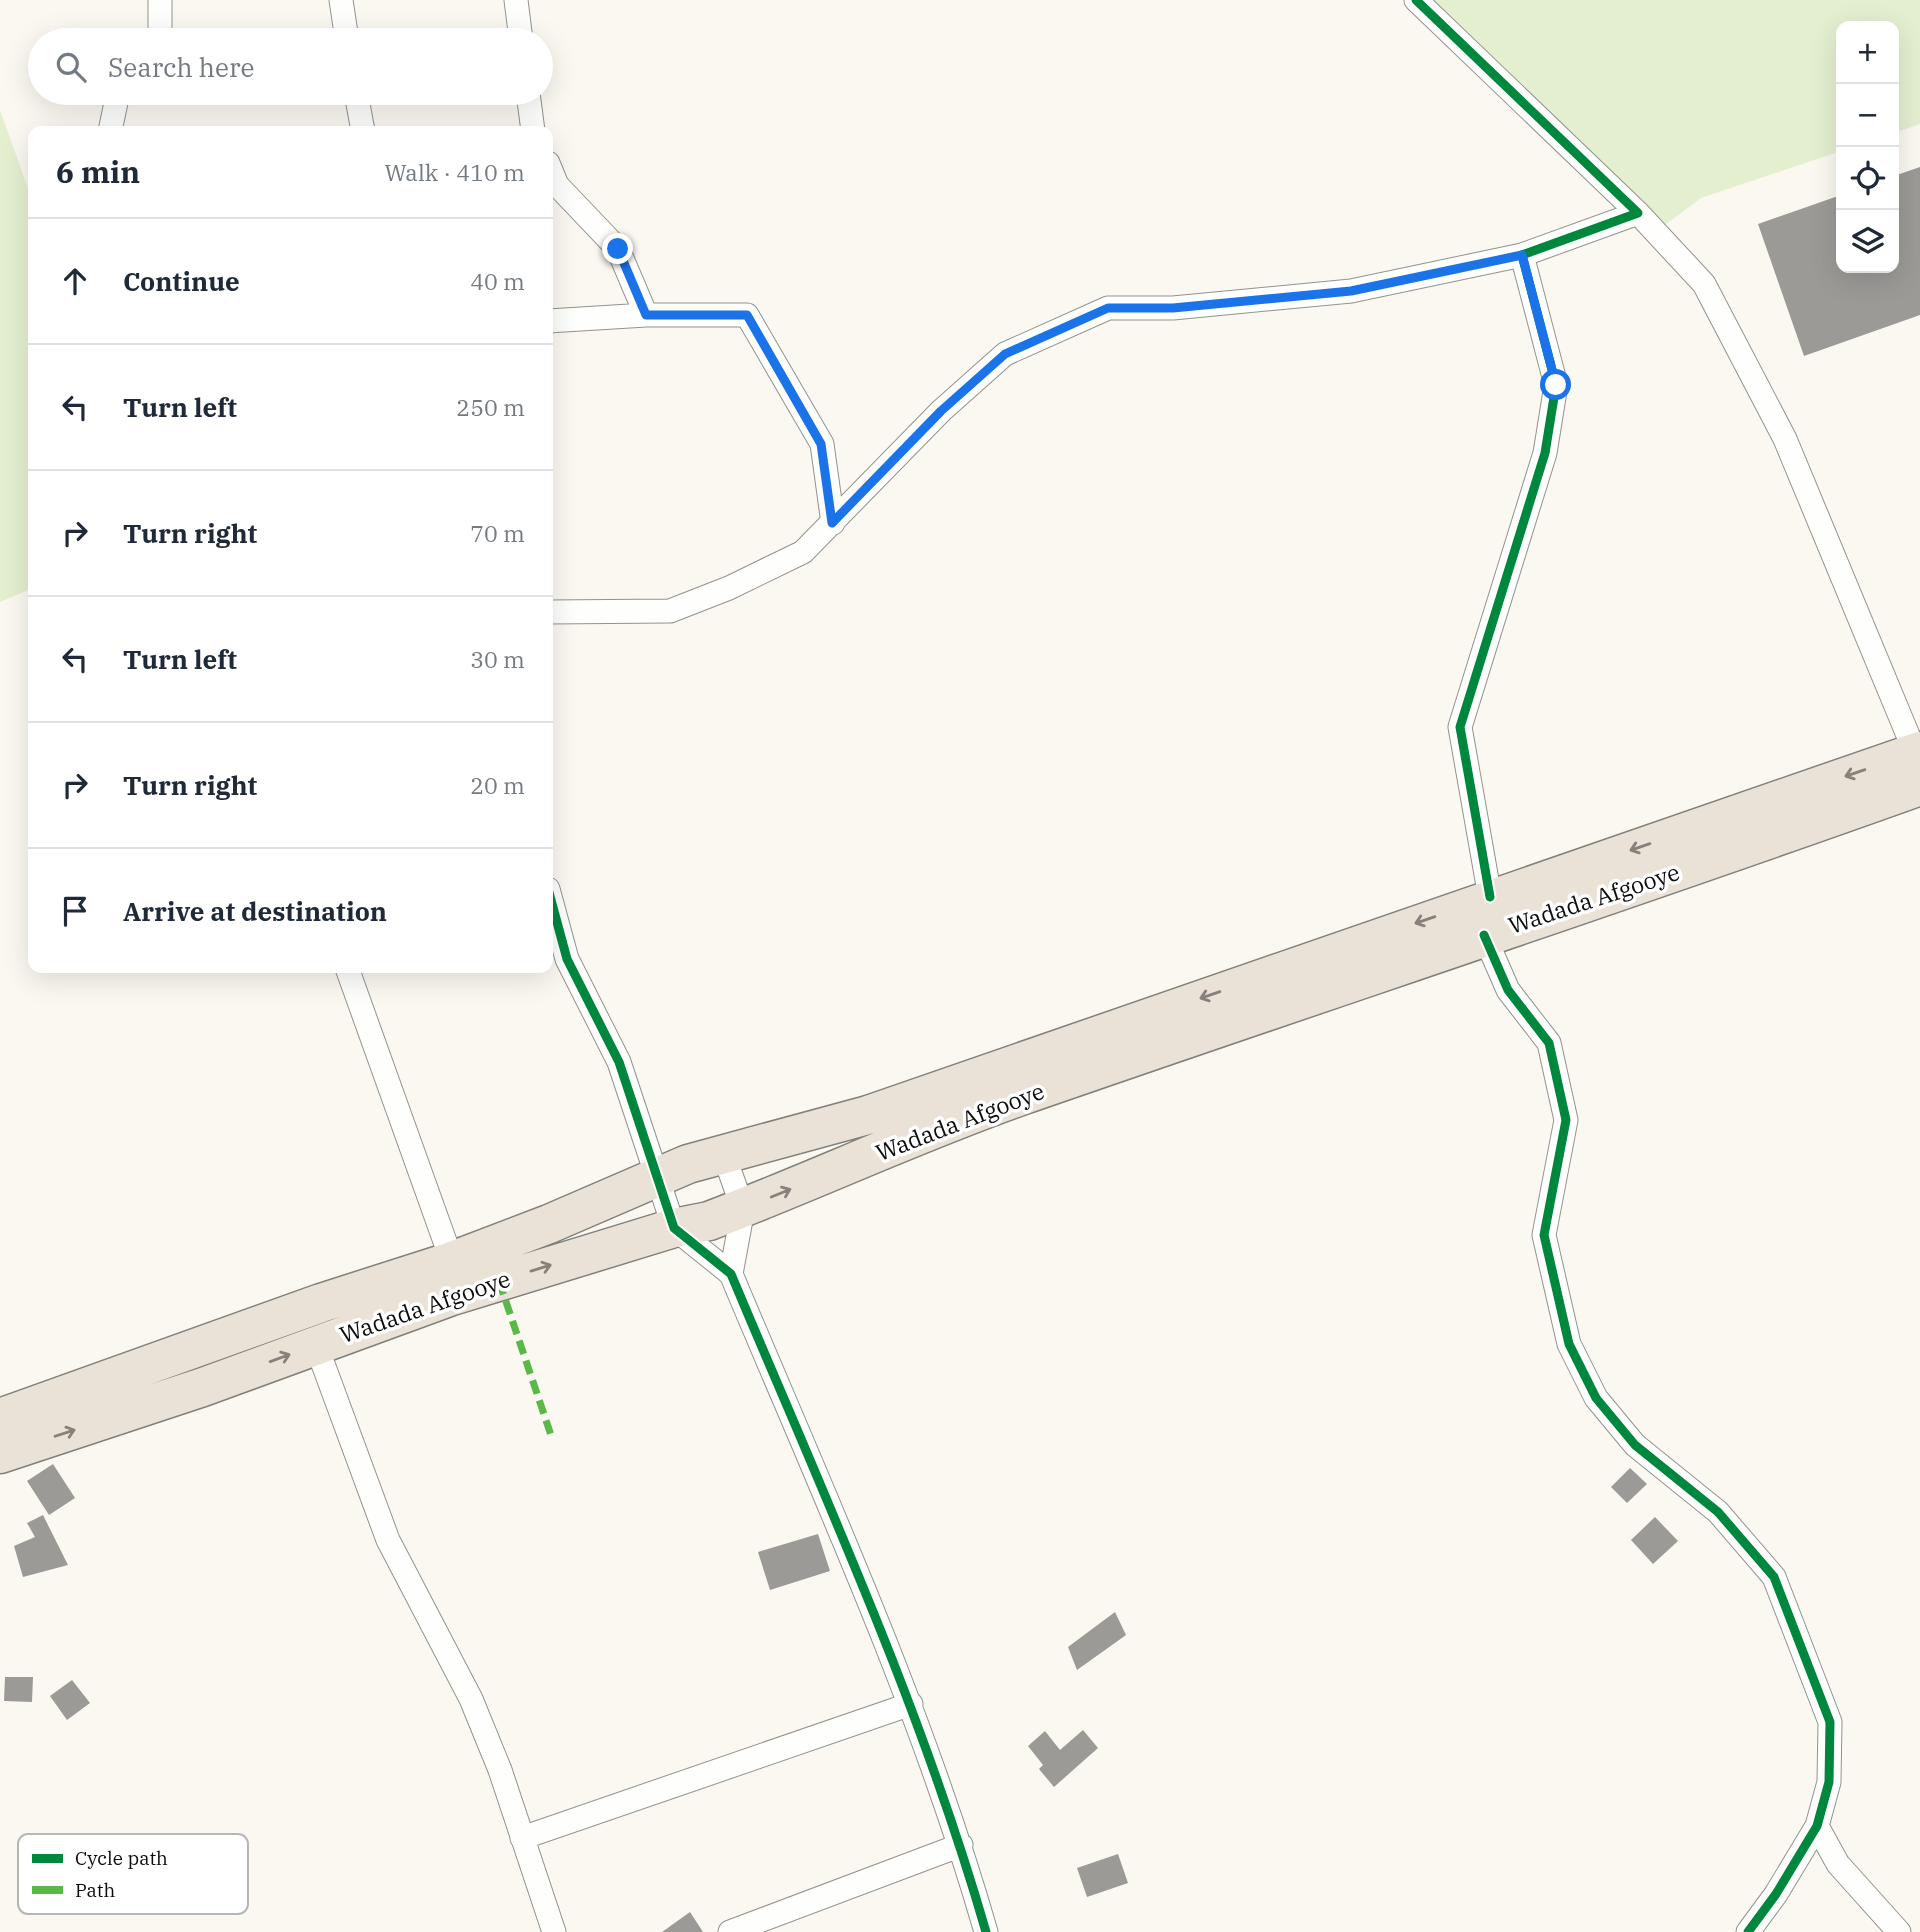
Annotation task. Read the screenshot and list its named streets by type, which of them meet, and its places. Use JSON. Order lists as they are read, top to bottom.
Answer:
{
  "streets": {
    "highway": ["Wadada Afgooye"]
  },
  "legend": ["Cycle path", "Path"],
  "page": {
    "map_buttons": ["+", "−"],
    "search": "Search here",
    "heading": ["6 min", "Walk · 410 m"],
    "list": [
      ["Continue", "40 m"],
      ["Turn left", "250 m"],
      ["Turn right", "70 m"],
      ["Turn left", "30 m"],
      ["Turn right", "20 m"],
      "Arrive at destination"
    ]
  }
}
